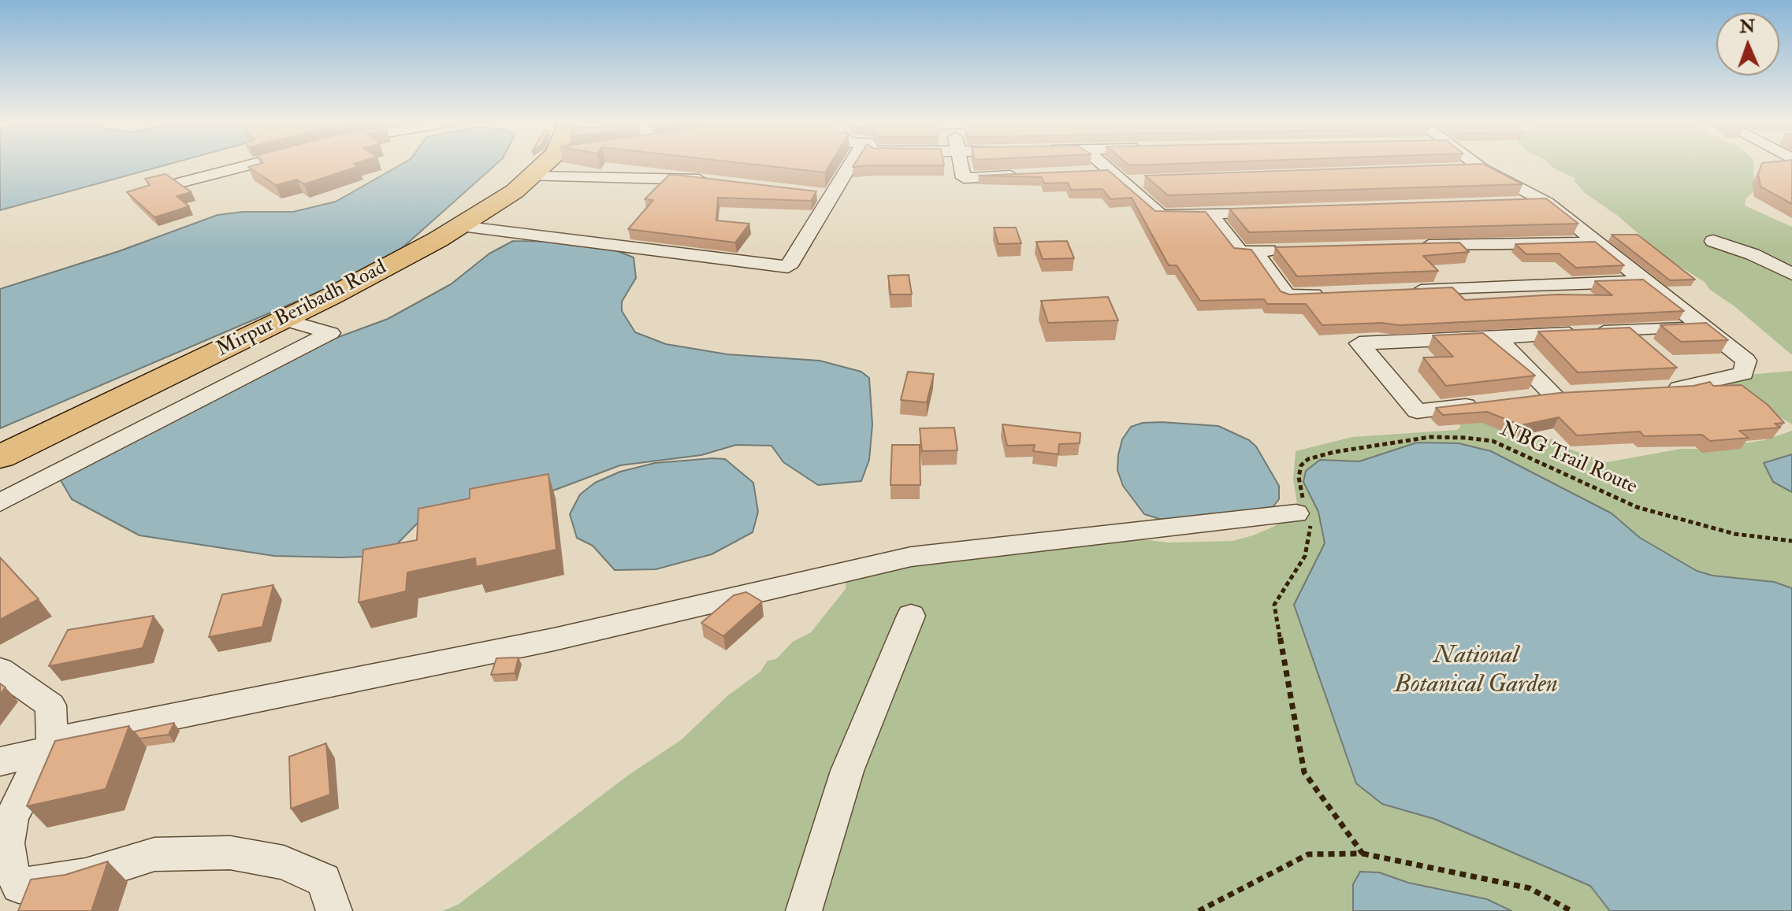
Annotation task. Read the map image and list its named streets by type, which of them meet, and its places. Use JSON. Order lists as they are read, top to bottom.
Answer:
{
  "streets": {
    "highway": ["Mirpur Beribadh Road"],
    "path": ["NBG Trail Route"]
  },
  "parks": ["National Botanical Garden"],
  "north": "top"
}
